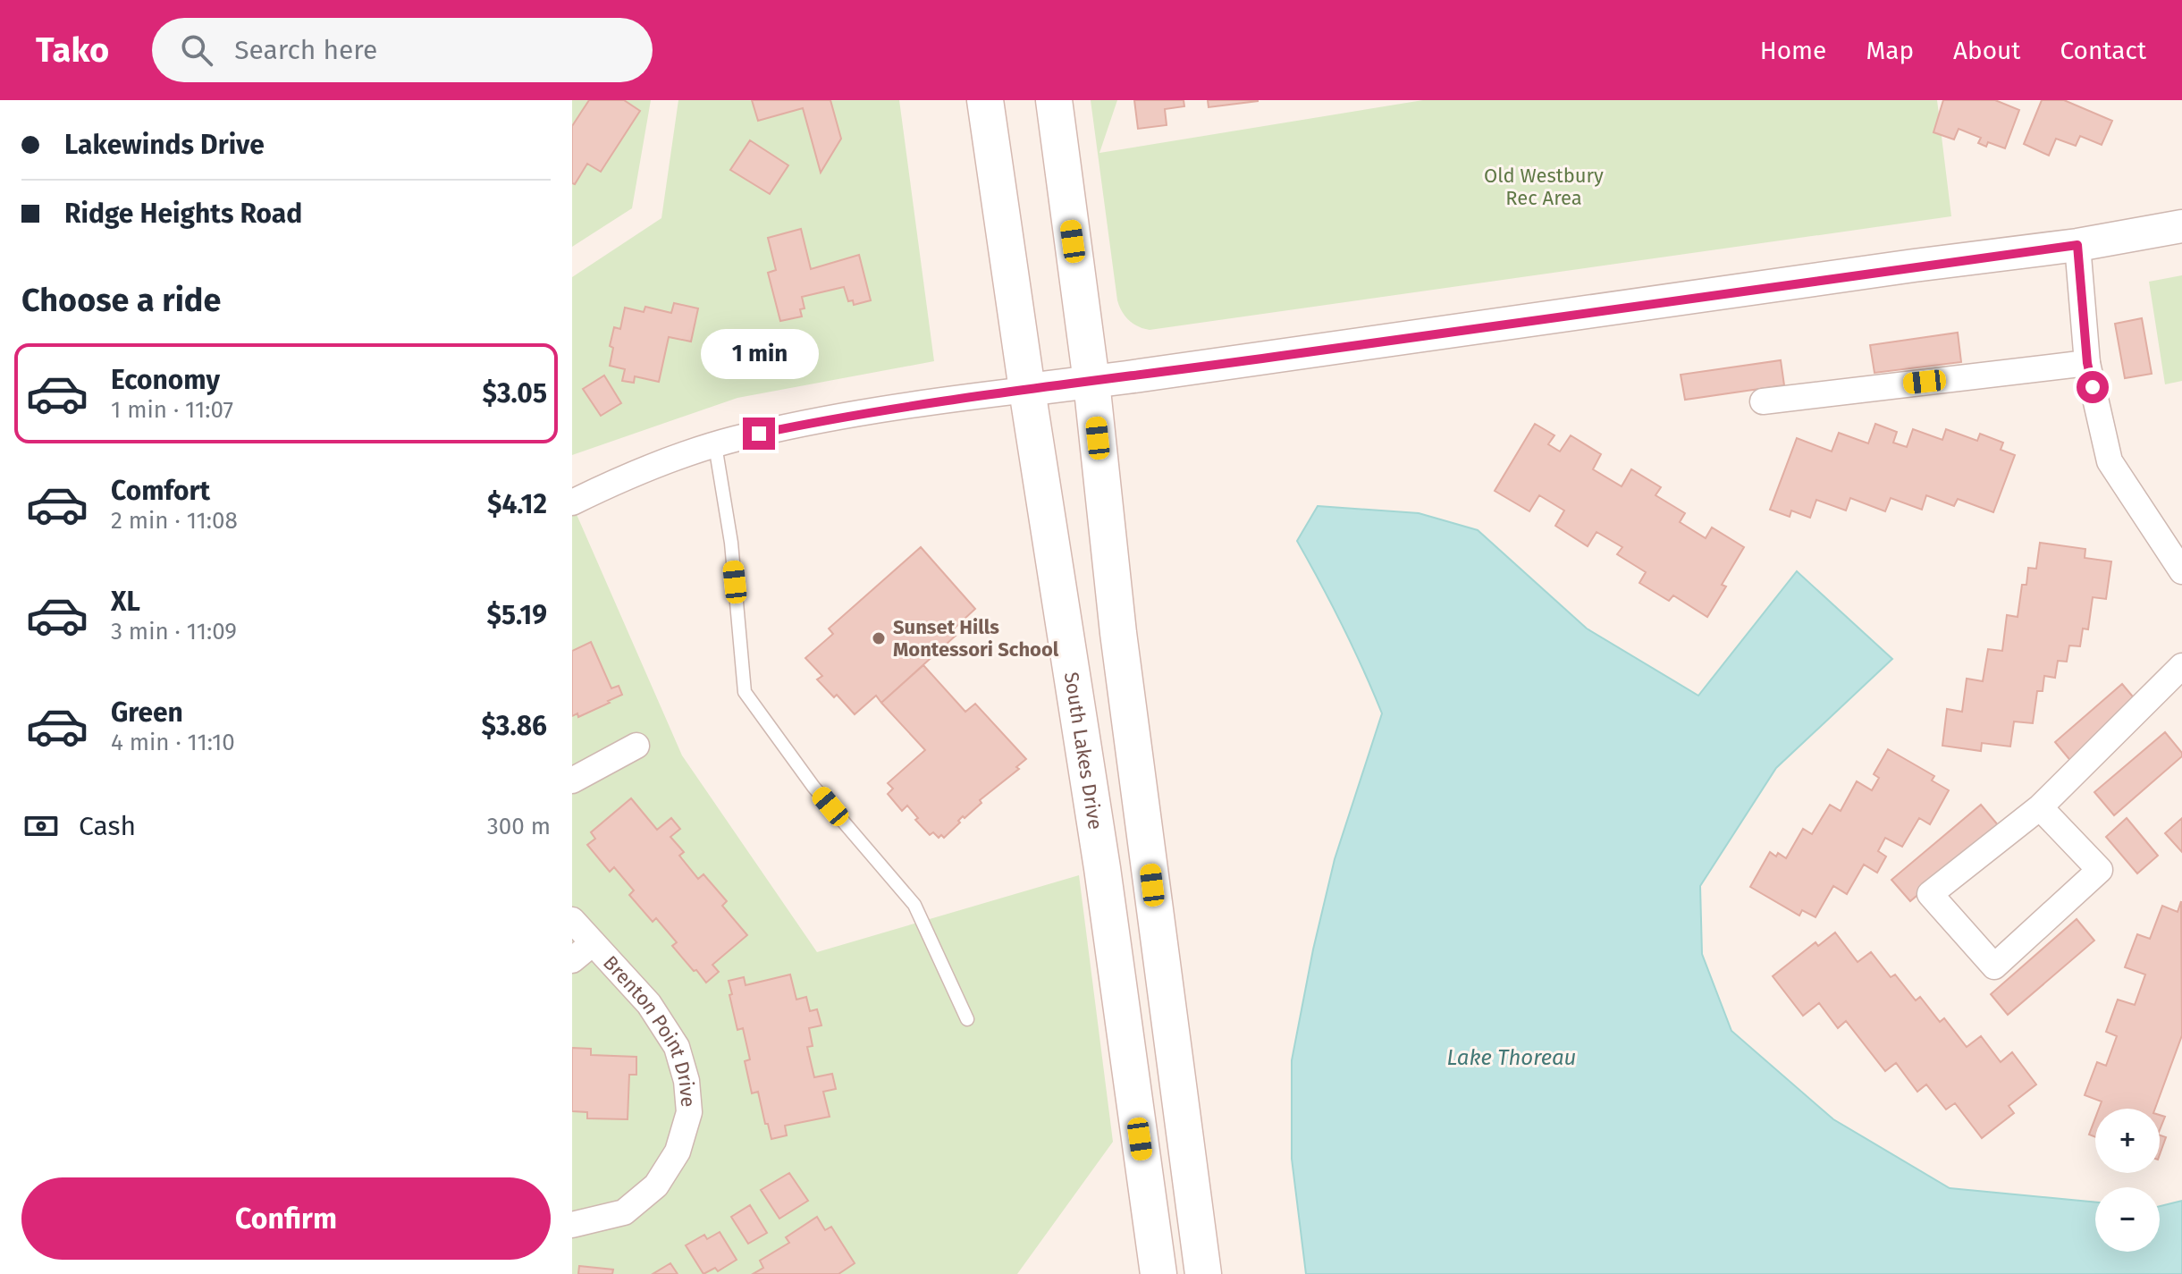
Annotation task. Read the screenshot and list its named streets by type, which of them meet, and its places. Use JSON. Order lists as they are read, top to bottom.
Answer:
{
  "streets": {
    "main road": ["South Lakes Drive"],
    "street": ["Brenton Point Drive"]
  },
  "water": ["Lake Thoreau"],
  "parks": ["Old Westbury Rec Area"],
  "places": ["Sunset Hills Montessori School"],
  "page": {
    "header": "Tako",
    "search": "Search here",
    "nav": [
      "Home",
      "Map",
      "About",
      "Contact"
    ],
    "banner": ["Lakewinds Drive", "Ridge Heights Road"],
    "heading": "Choose a ride",
    "bubble": "1 min",
    "list": [
      {
        "name": "Economy",
        "note": "1 min · 11:07",
        "value": "$3.05"
      },
      {
        "name": "Comfort",
        "note": "2 min · 11:08",
        "value": "$4.12"
      },
      {
        "name": "XL",
        "note": "3 min · 11:09",
        "value": "$5.19"
      },
      {
        "name": "Green",
        "note": "4 min · 11:10",
        "value": "$3.86"
      }
    ],
    "pay": ["Cash", "300 m"],
    "map_buttons": ["+", "−"],
    "buttons": "Confirm"
  }
}
